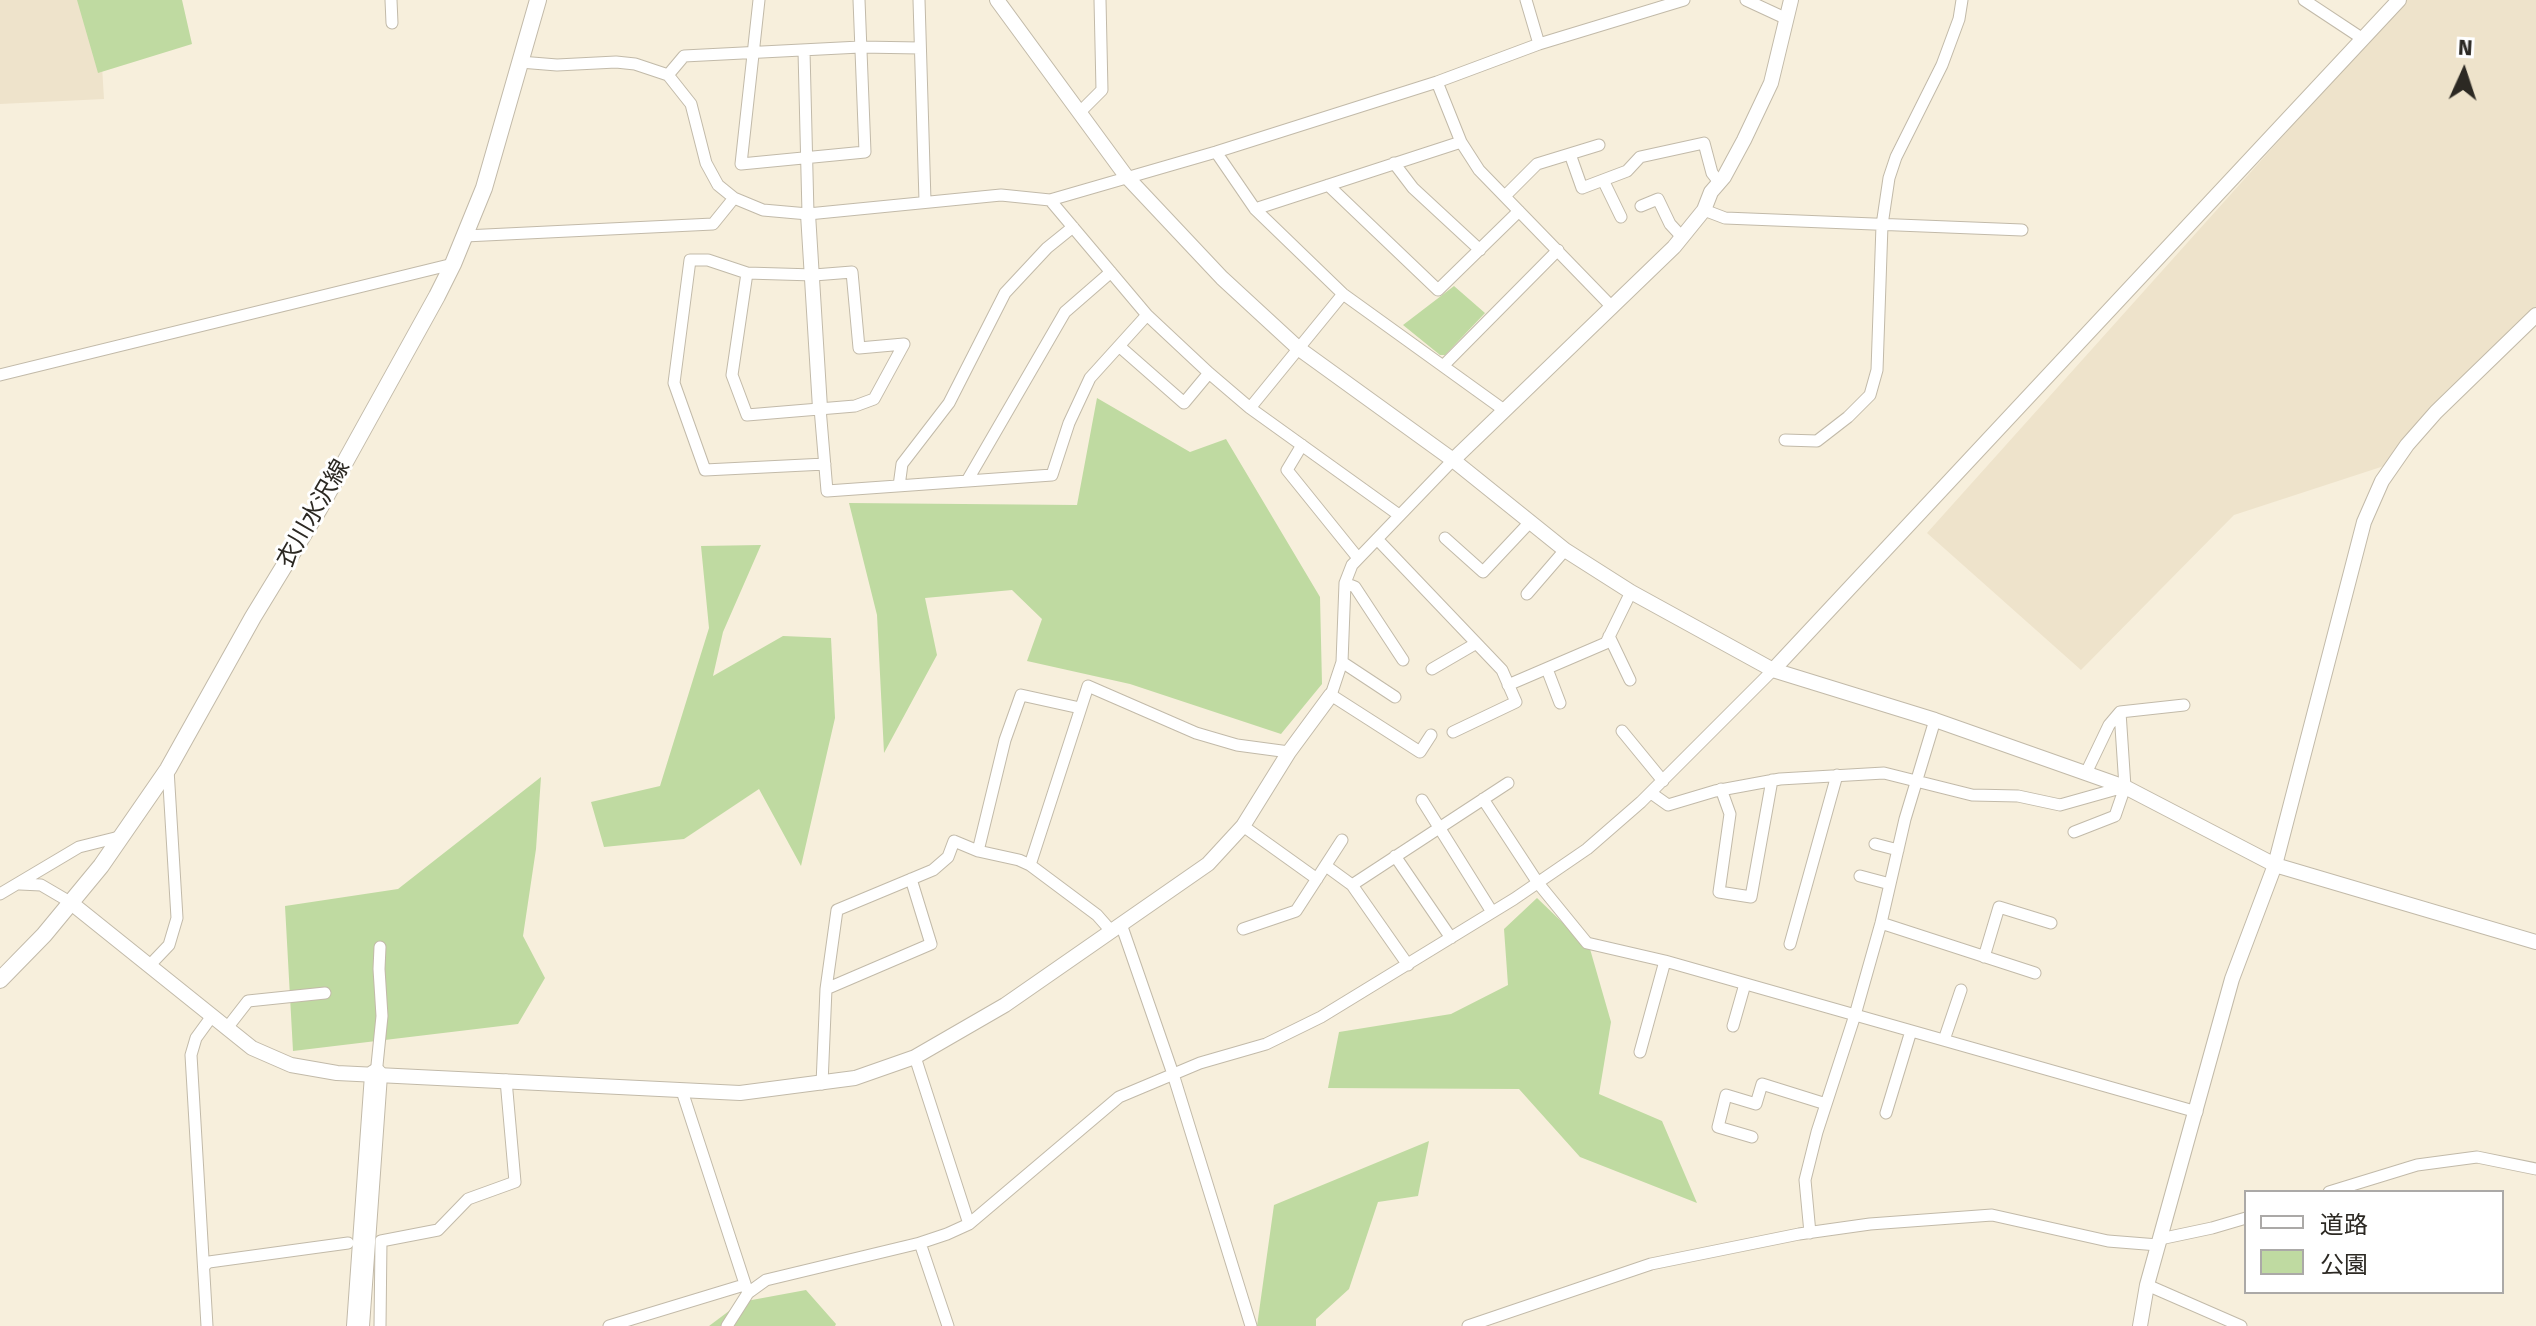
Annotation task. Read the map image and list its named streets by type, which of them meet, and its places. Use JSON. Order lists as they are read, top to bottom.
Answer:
{
  "streets": {
    "main road": ["衣川水沢線"]
  },
  "legend": ["道路", "公園"],
  "north": "top"
}
